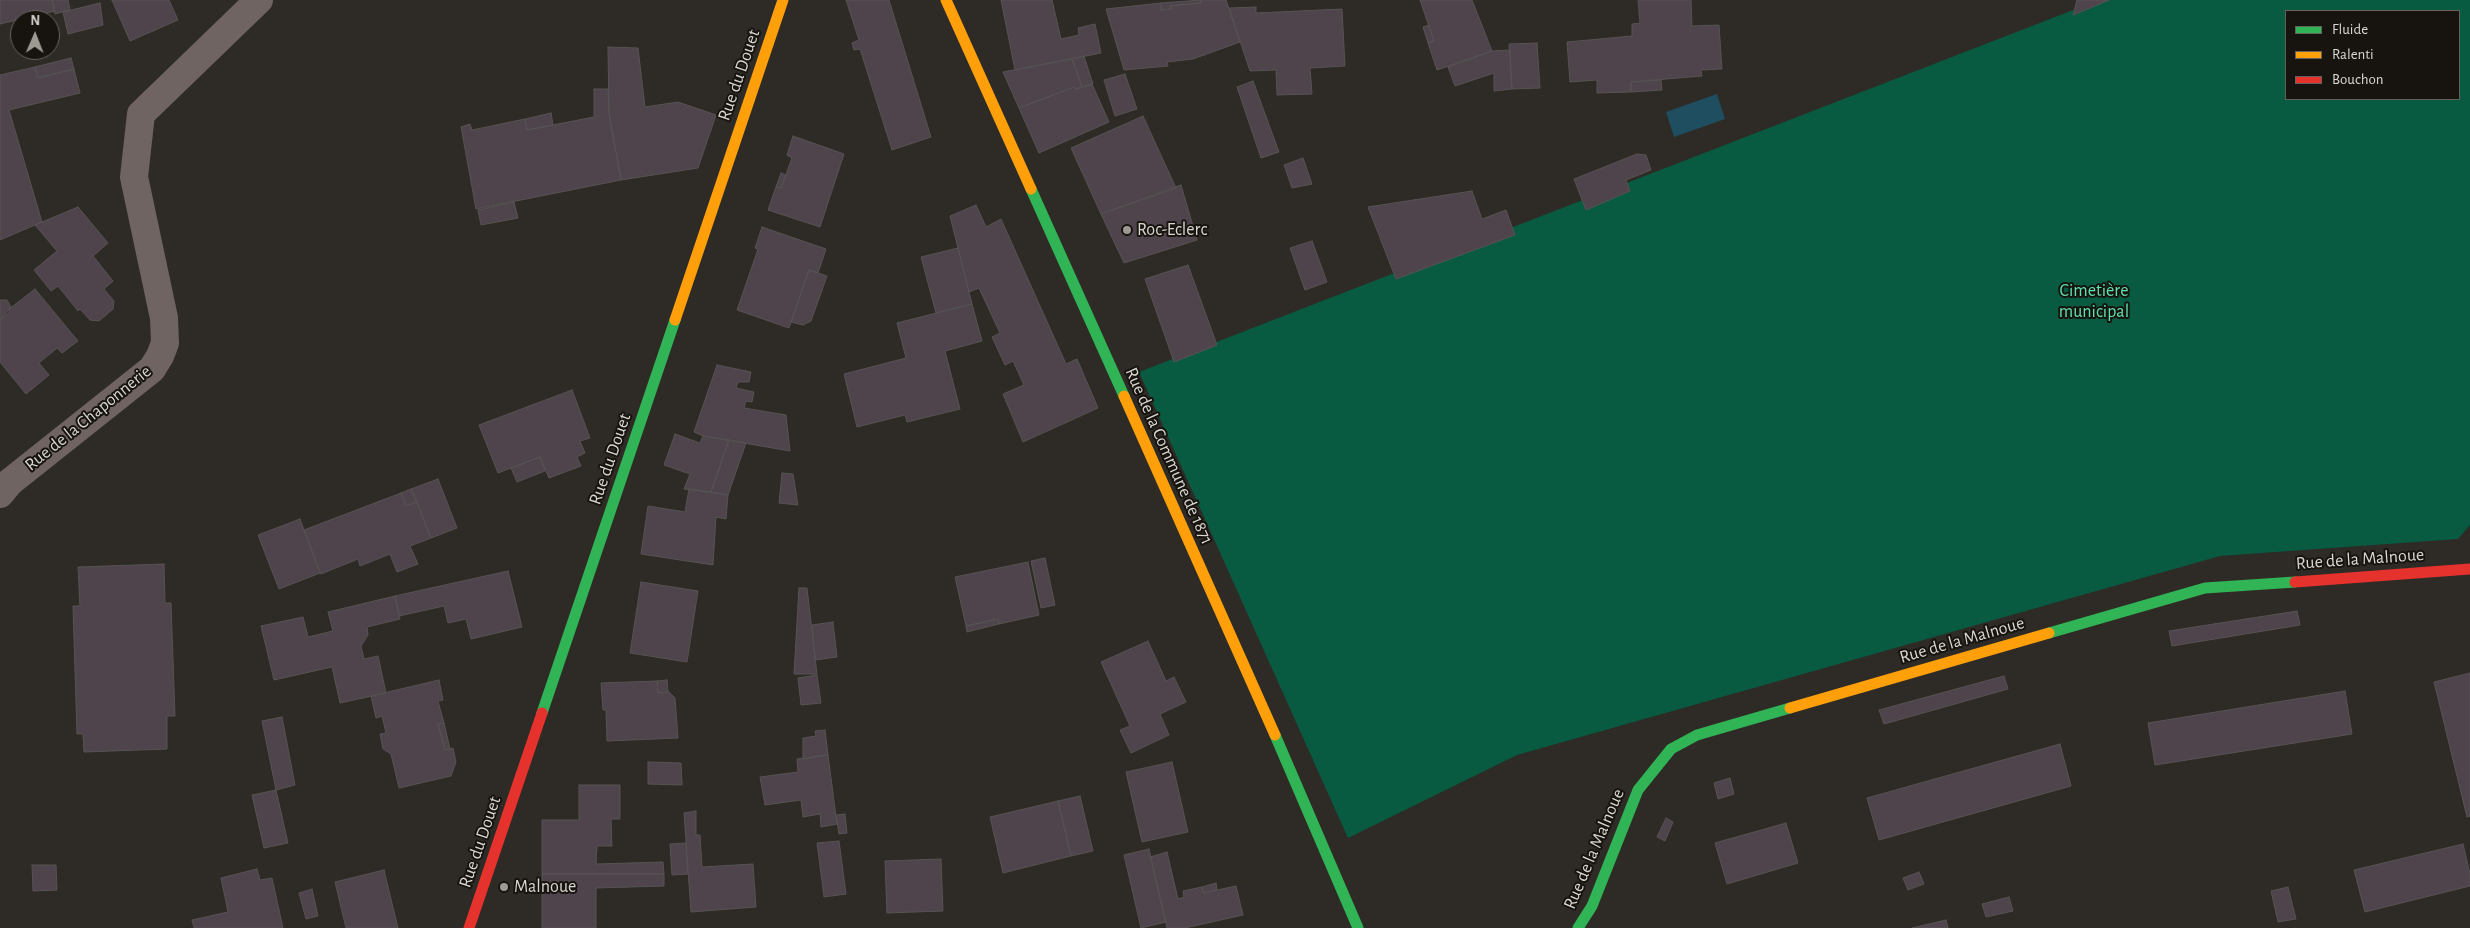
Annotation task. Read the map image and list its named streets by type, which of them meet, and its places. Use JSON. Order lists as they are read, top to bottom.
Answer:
{
  "streets": {
    "street": [
      "Rue du Douet",
      "Rue de la Chaponnerie",
      "Rue de la Commune de 1871",
      "Rue de la Malnoue"
    ]
  },
  "parks": ["Cimetière municipal"],
  "places": ["Roc-Eclerc", "Malnoue"],
  "legend": ["Fluide", "Ralenti", "Bouchon"],
  "north": "top"
}
